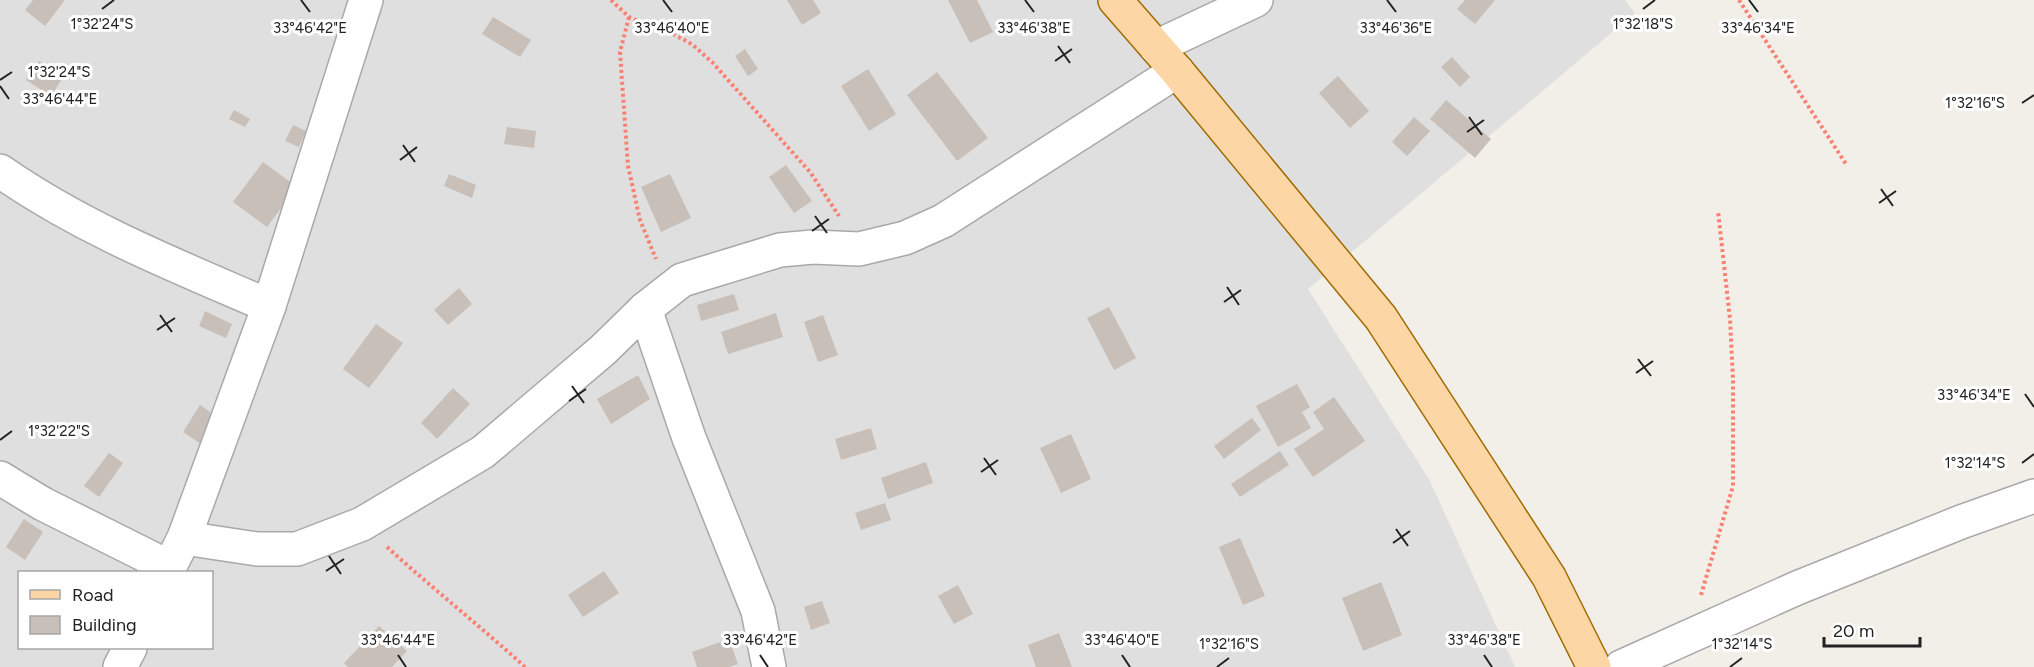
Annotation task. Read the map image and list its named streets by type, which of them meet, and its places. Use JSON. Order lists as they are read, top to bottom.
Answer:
{
  "legend": ["Road", "Building"],
  "scale_bar": "20 m",
  "coordinates": [
    "1°32'24\"S",
    "1°32'18\"S",
    "33°46'42\"E",
    "33°46'40\"E",
    "33°46'38\"E",
    "33°46'36\"E",
    "33°46'34\"E",
    "33°46'44\"E",
    "1°32'16\"S",
    "1°32'22\"S",
    "1°32'14\"S"
  ]
}
